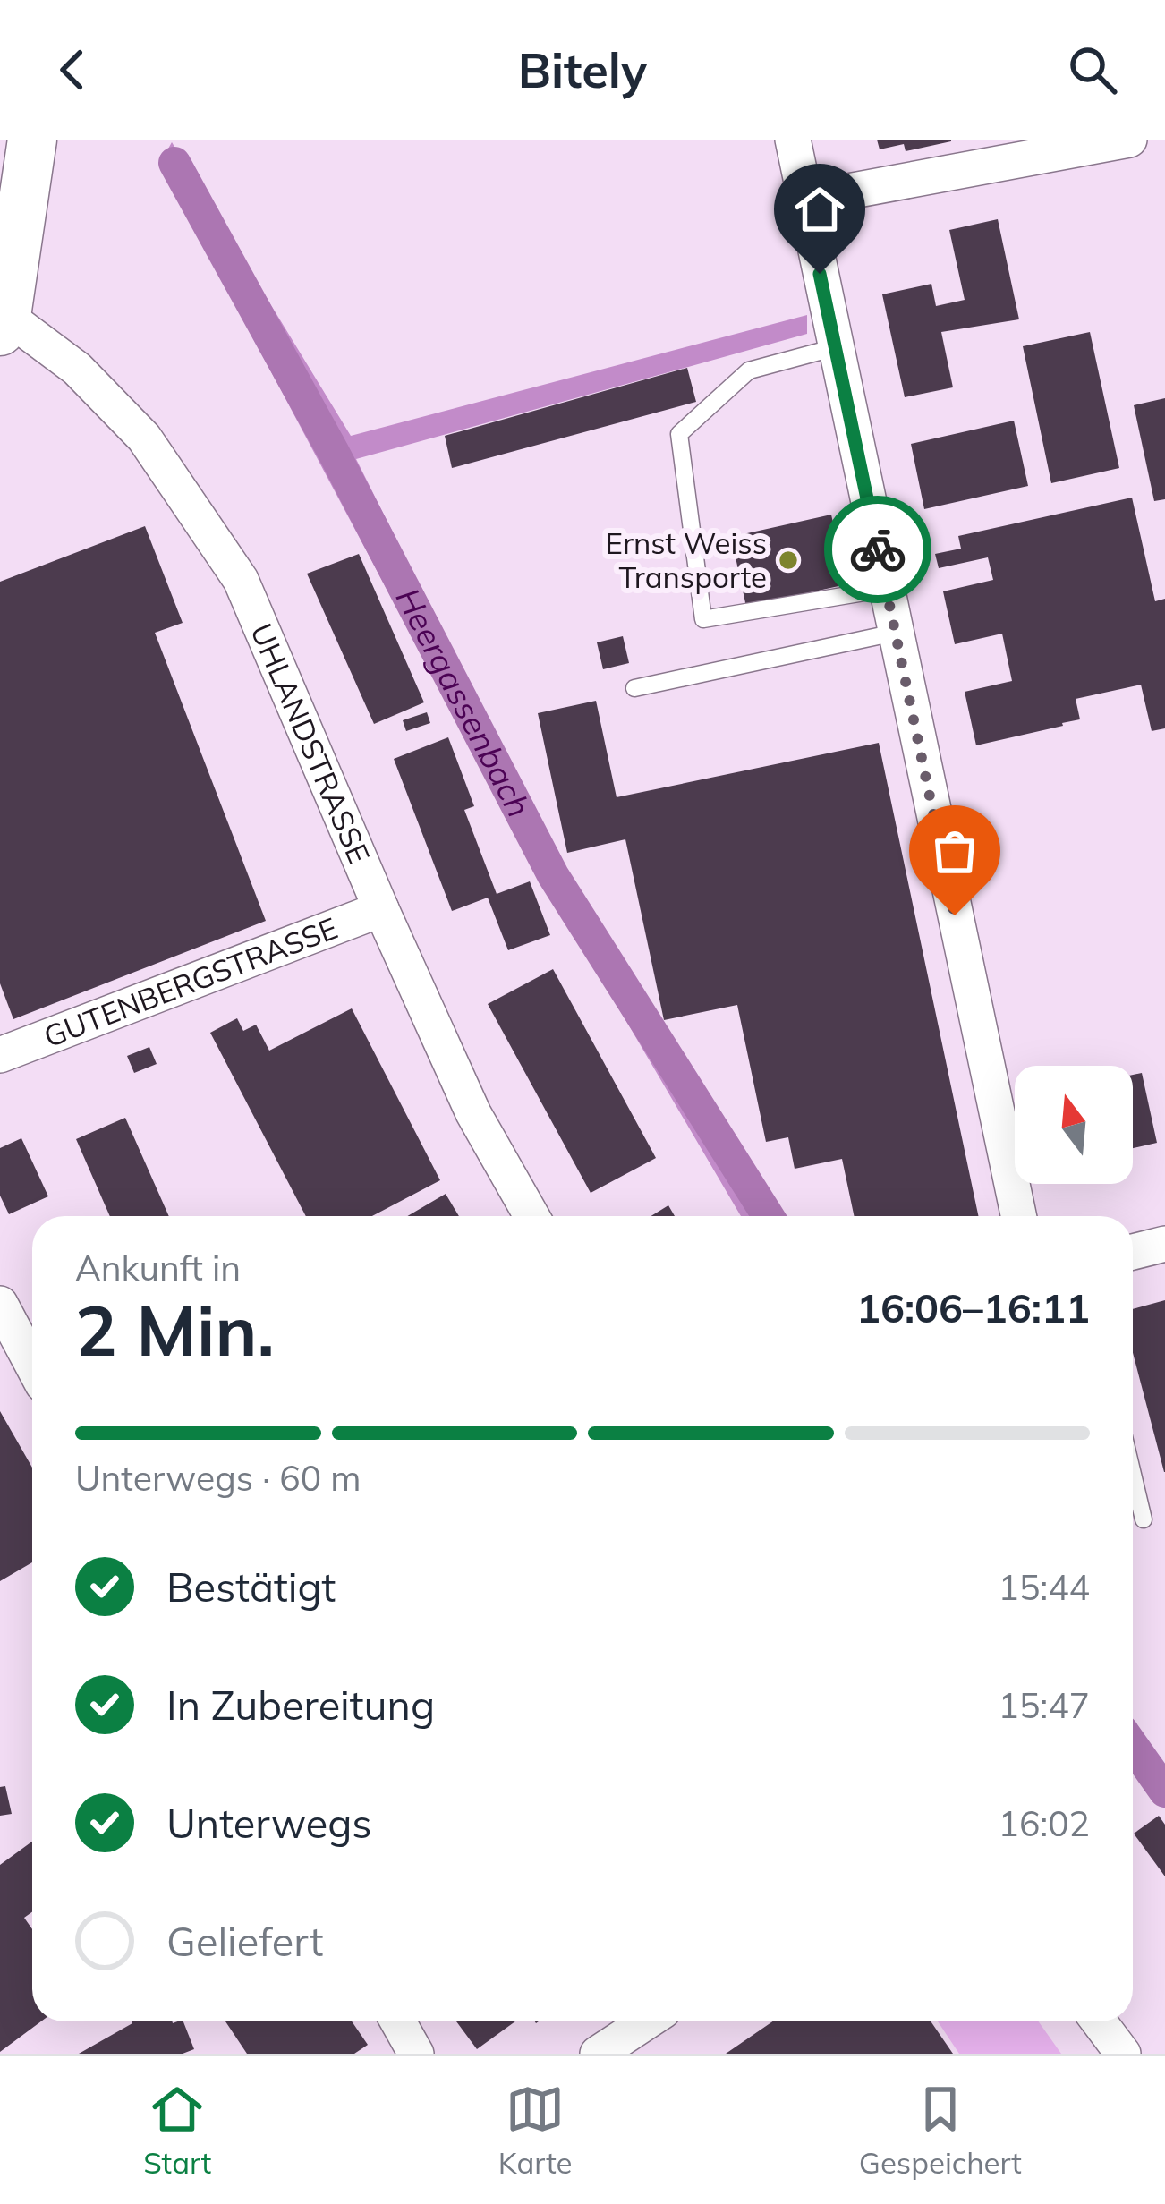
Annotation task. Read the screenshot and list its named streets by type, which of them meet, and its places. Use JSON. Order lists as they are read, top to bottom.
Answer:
{
  "streets": {
    "street": ["UHLANDSTRASSE", "GUTENBERGSTRASSE"]
  },
  "crossings": [
    ["UHLANDSTRASSE", "GUTENBERGSTRASSE"]
  ],
  "water": ["Heergassenbach"],
  "places": ["Ernst Weiss Transporte"],
  "north": "top",
  "page": {
    "header": "Bitely",
    "heading": ["2 Min.", "Ankunft in", "16:06–16:11"],
    "bar": "Unterwegs · 60 m",
    "list": [
      ["Bestätigt", "15:44"],
      ["In Zubereitung", "15:47"],
      ["Unterwegs", "16:02"],
      "Geliefert"
    ],
    "tabs": ["Start", "Karte", "Gespeichert"]
  }
}
